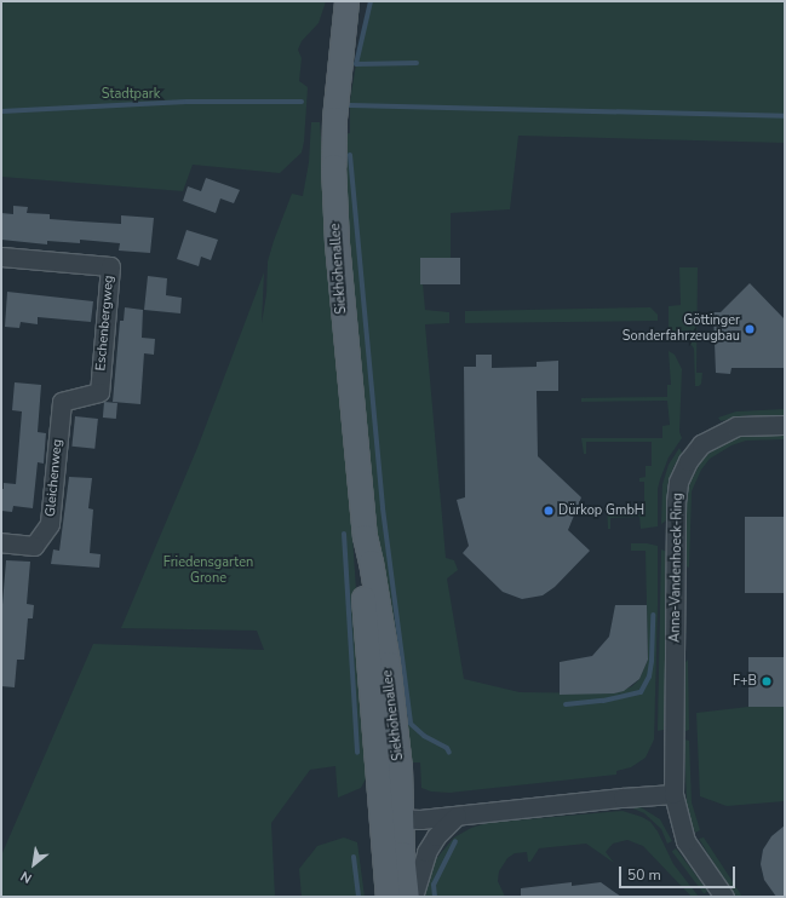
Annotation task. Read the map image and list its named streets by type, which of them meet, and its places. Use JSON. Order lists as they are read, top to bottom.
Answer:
{
  "streets": {
    "main road": ["Siekhöhenallee"],
    "street": ["Eschenbergweg", "Gleichenweg", "Anna-Vandenhoeck-Ring"]
  },
  "crossings": [
    ["Eschenbergweg", "Gleichenweg"]
  ],
  "parks": ["Stadtpark", "Friedensgarten Grone"],
  "places": ["Göttinger Sonderfahrzeugbau", "Dürkop GmbH", "F+B"],
  "scale_bar": "50 m",
  "north": "bottom left"
}
